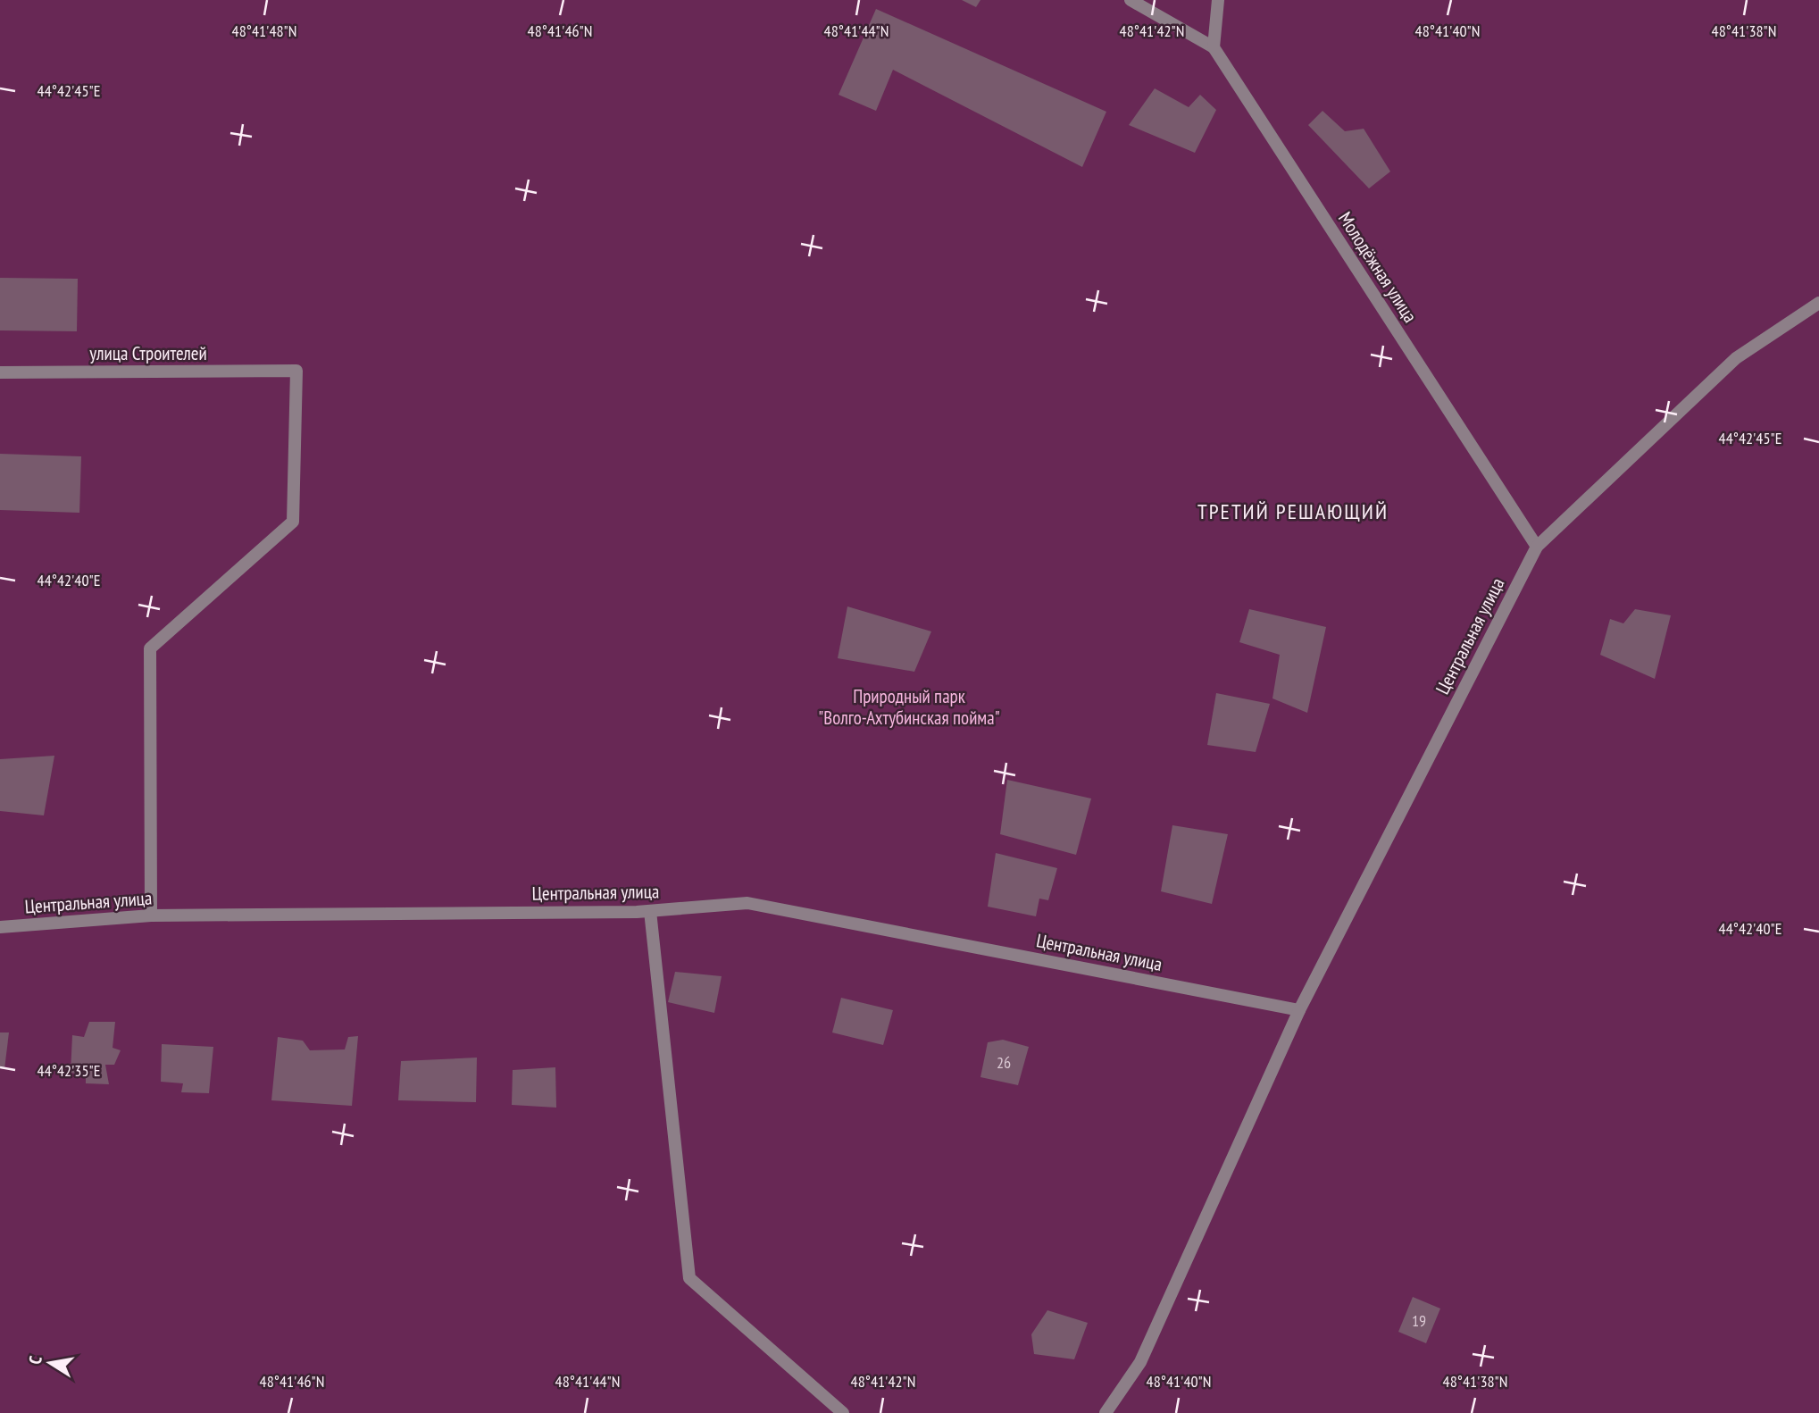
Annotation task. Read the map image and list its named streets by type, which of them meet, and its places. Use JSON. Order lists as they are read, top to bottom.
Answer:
{
  "streets": {
    "street": ["Молодёжная улица", "улица Строителей", "Центральная улица"]
  },
  "crossings": [
    ["Молодёжная улица", "Центральная улица"],
    ["улица Строителей", "Центральная улица"]
  ],
  "districts": ["ТРЕТИЙ РЕШАЮЩИЙ"],
  "parks": ["Природный парк \"Волго-Ахтубинская пойма\""],
  "house_numbers": ["26", "19"],
  "north": "left",
  "coordinates": [
    "48°41'48\"N",
    "48°41'46\"N",
    "48°41'44\"N",
    "48°41'42\"N",
    "48°41'40\"N",
    "48°41'38\"N",
    "44°42'45\"E",
    "44°42'40\"E",
    "44°42'35\"E"
  ]
}
